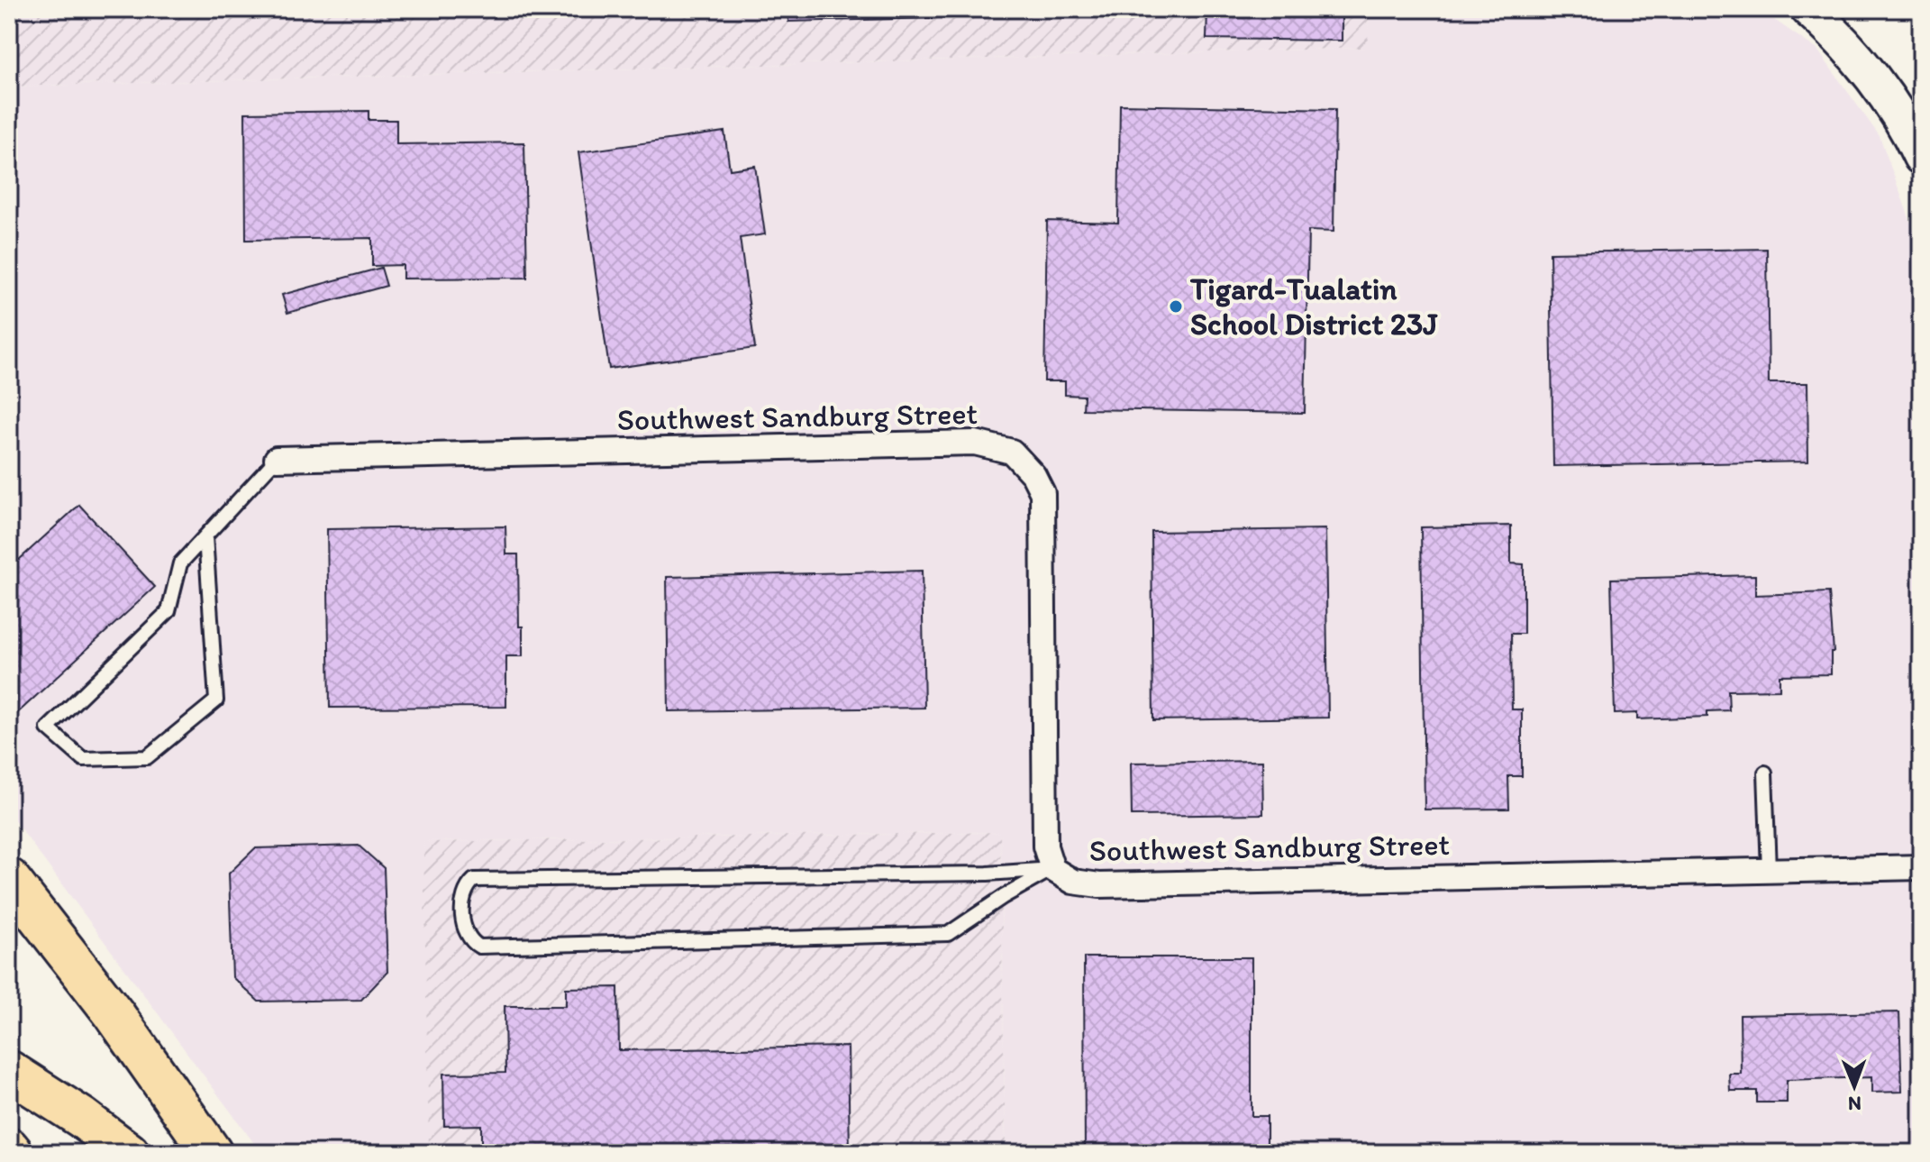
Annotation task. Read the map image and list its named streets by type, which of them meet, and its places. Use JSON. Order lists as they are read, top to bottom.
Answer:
{
  "streets": {
    "street": ["Southwest Sandburg Street"]
  },
  "places": ["Tigard-Tualatin School District 23J"],
  "north": "bottom"
}
